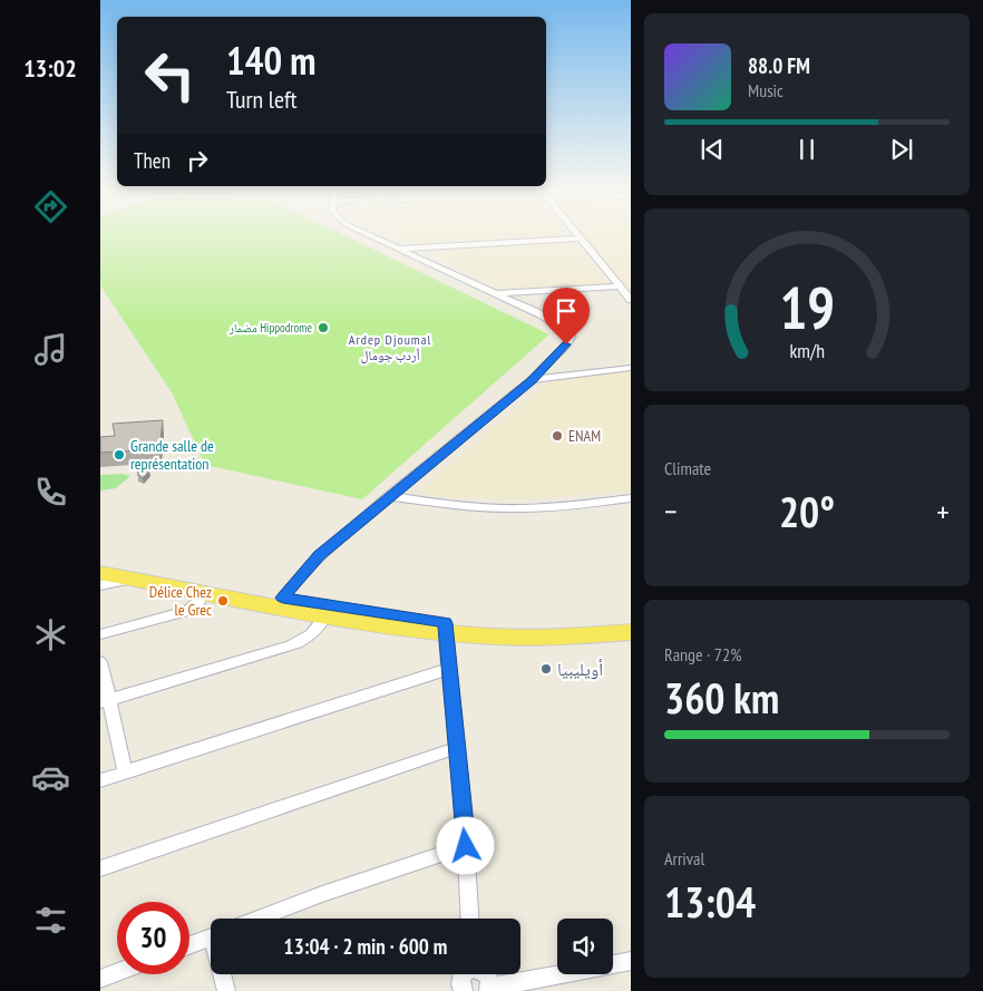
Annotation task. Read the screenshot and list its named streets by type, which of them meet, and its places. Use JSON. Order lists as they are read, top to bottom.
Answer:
{
  "districts": ["Ardep Djoumal أردب جومال"],
  "places": [
    "مضمار Hippodrome",
    "ENAM",
    "Grande salle de représentation",
    "Délice Chez le Grec",
    "أويليبيا"
  ],
  "page": {
    "tabs": "13:02",
    "turn": ["140 m", "Turn left"],
    "song": ["88.0 FM", "Music"],
    "then": "Then",
    "tile": [
      "Climate",
      ["Range · 72%", "360 km"],
      ["Arrival", "13:04"]
    ],
    "heat": ["−", "20°", "+"],
    "limit": "30",
    "trip": "13:04 · 2 min · 600 m",
    "gauge": ["19", "km/h"]
  }
}
